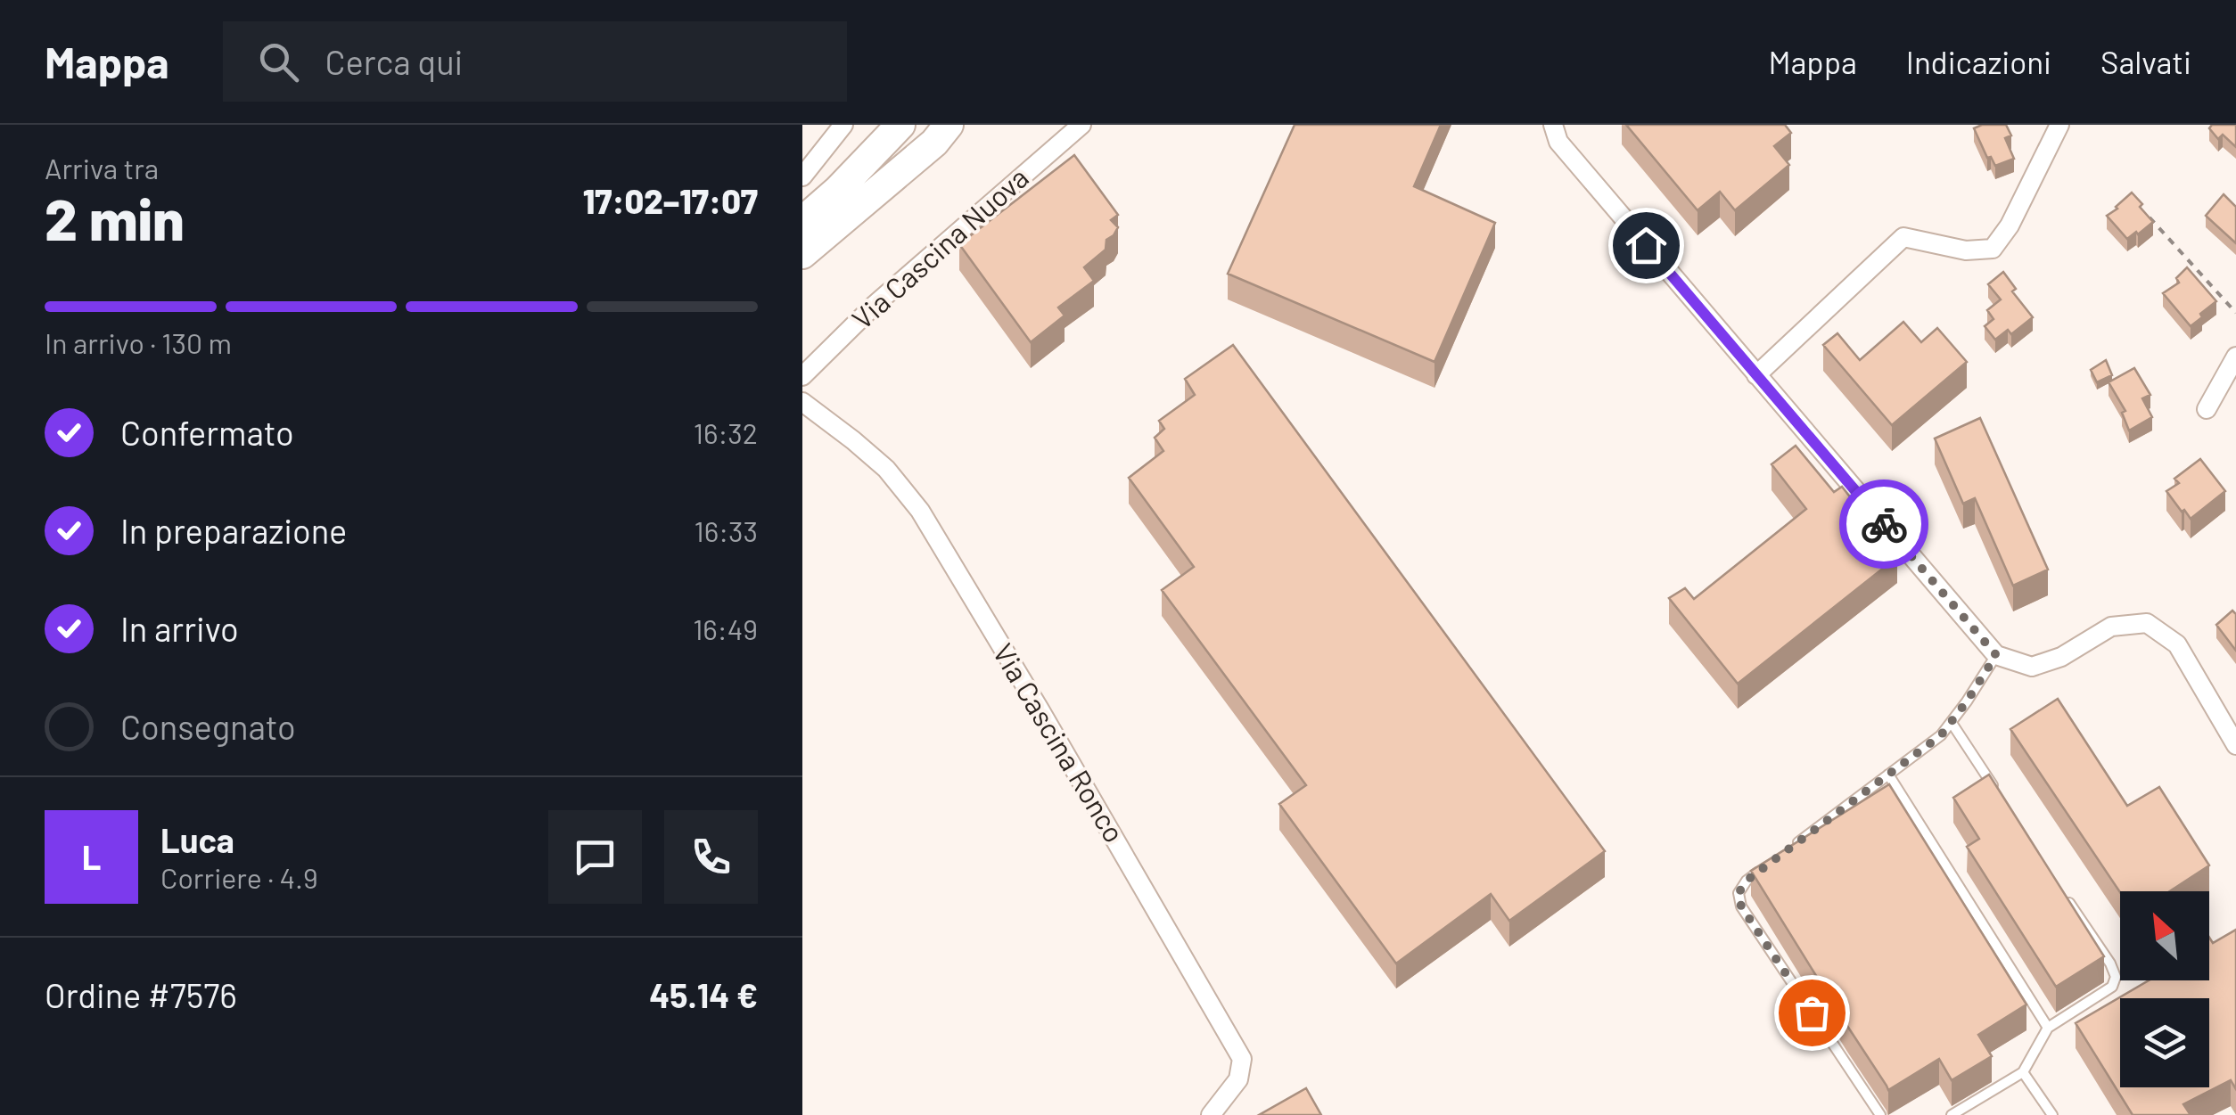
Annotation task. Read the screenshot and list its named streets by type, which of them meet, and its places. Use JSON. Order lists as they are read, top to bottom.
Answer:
{
  "streets": {
    "street": ["Via Cascina Nuova", "Via Cascina Ronco"]
  },
  "north": "top left",
  "page": {
    "header": "Mappa",
    "search": "Cerca qui",
    "nav": ["Mappa", "Indicazioni", "Salvati"],
    "heading": ["2 min", "Arriva tra", "17:02–17:07"],
    "panel": [
      "Luca",
      "Corriere · 4.9",
      "Ordine #7576",
      "45.14 €"
    ],
    "bar": "In arrivo · 130 m",
    "list": [
      ["Confermato", "16:32"],
      ["In preparazione", "16:33"],
      ["In arrivo", "16:49"],
      "Consegnato"
    ],
    "round": "L"
  }
}
